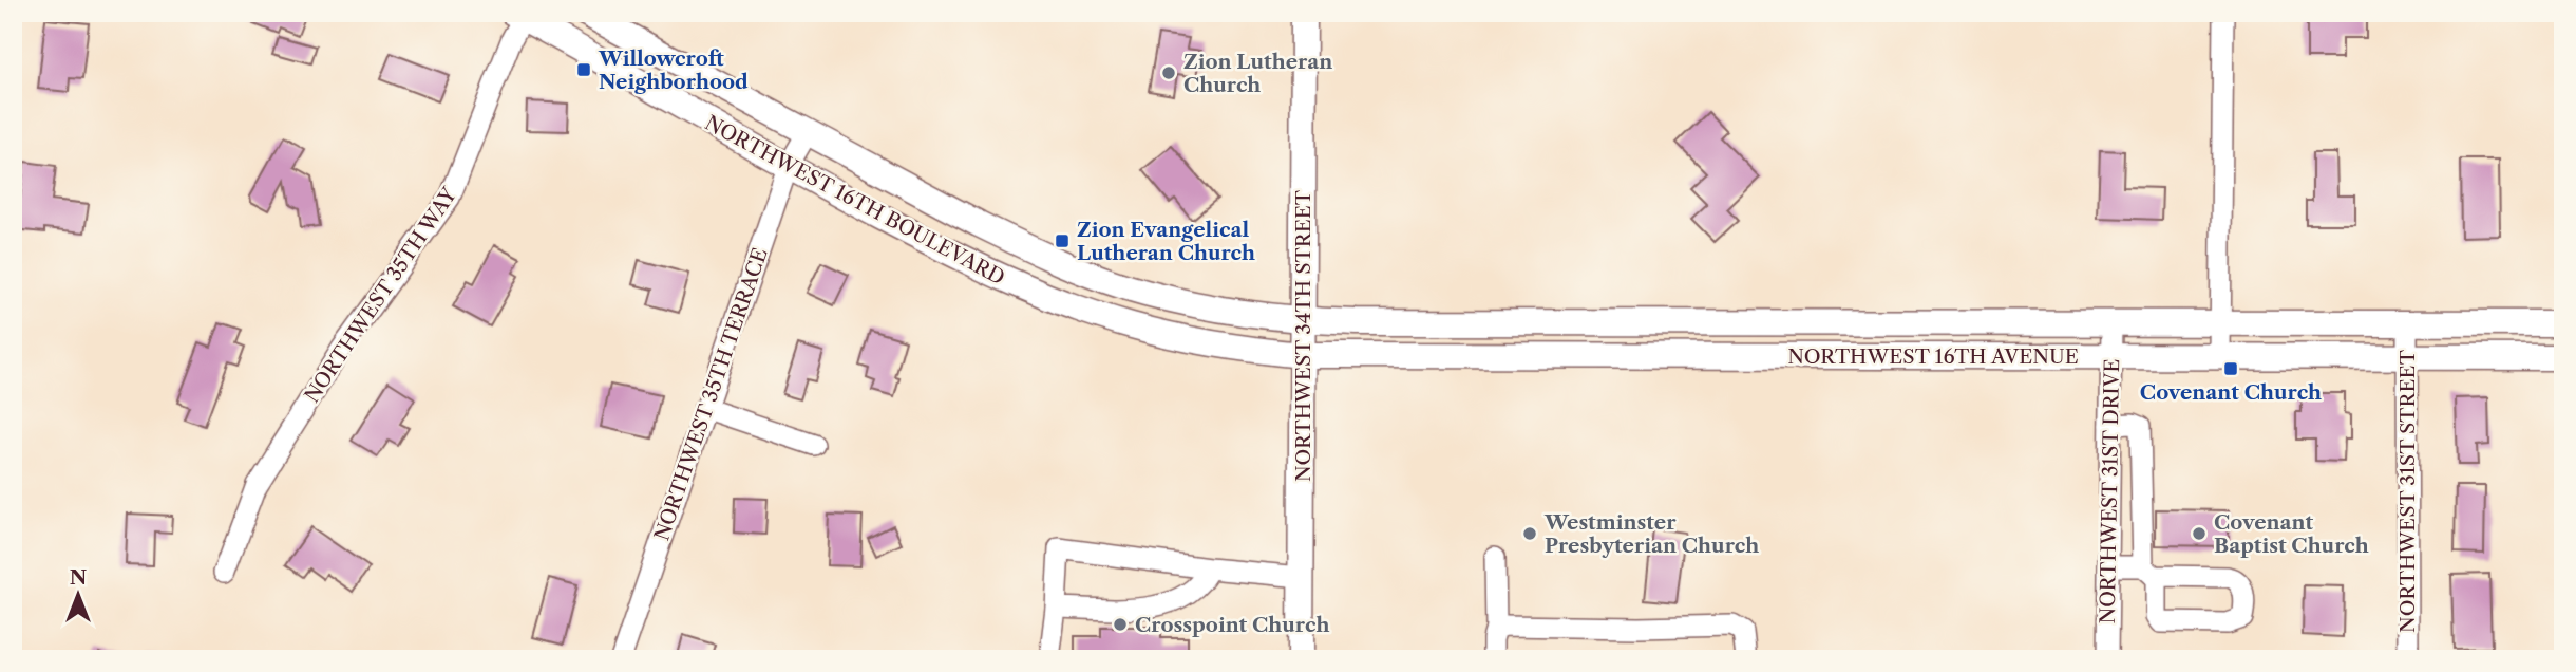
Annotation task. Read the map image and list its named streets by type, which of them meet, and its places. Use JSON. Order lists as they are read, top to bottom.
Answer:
{
  "streets": {
    "main road": ["NORTHWEST 16TH BOULEVARD", "NORTHWEST 34TH STREET", "NORTHWEST 16TH AVENUE"],
    "street": [
      "NORTHWEST 35TH WAY",
      "NORTHWEST 35TH TERRACE",
      "NORTHWEST 31ST DRIVE",
      "NORTHWEST 31ST STREET"
    ]
  },
  "crossings": [
    ["NORTHWEST 16TH BOULEVARD", "NORTHWEST 35TH WAY"],
    ["NORTHWEST 16TH BOULEVARD", "NORTHWEST 34TH STREET"],
    ["NORTHWEST 16TH BOULEVARD", "NORTHWEST 16TH AVENUE"],
    ["NORTHWEST 16TH BOULEVARD", "NORTHWEST 35TH TERRACE"],
    ["NORTHWEST 34TH STREET", "NORTHWEST 16TH AVENUE"],
    ["NORTHWEST 16TH AVENUE", "NORTHWEST 31ST DRIVE"],
    ["NORTHWEST 16TH AVENUE", "NORTHWEST 31ST STREET"]
  ],
  "places": {
    "transit": ["Willowcroft Neighborhood", "Zion Evangelical Lutheran Church", "Covenant Church"],
    "other": [
      "Zion Lutheran Church",
      "Westminster Presbyterian Church",
      "Covenant Baptist Church",
      "Crosspoint Church"
    ]
  },
  "north": "top"
}
